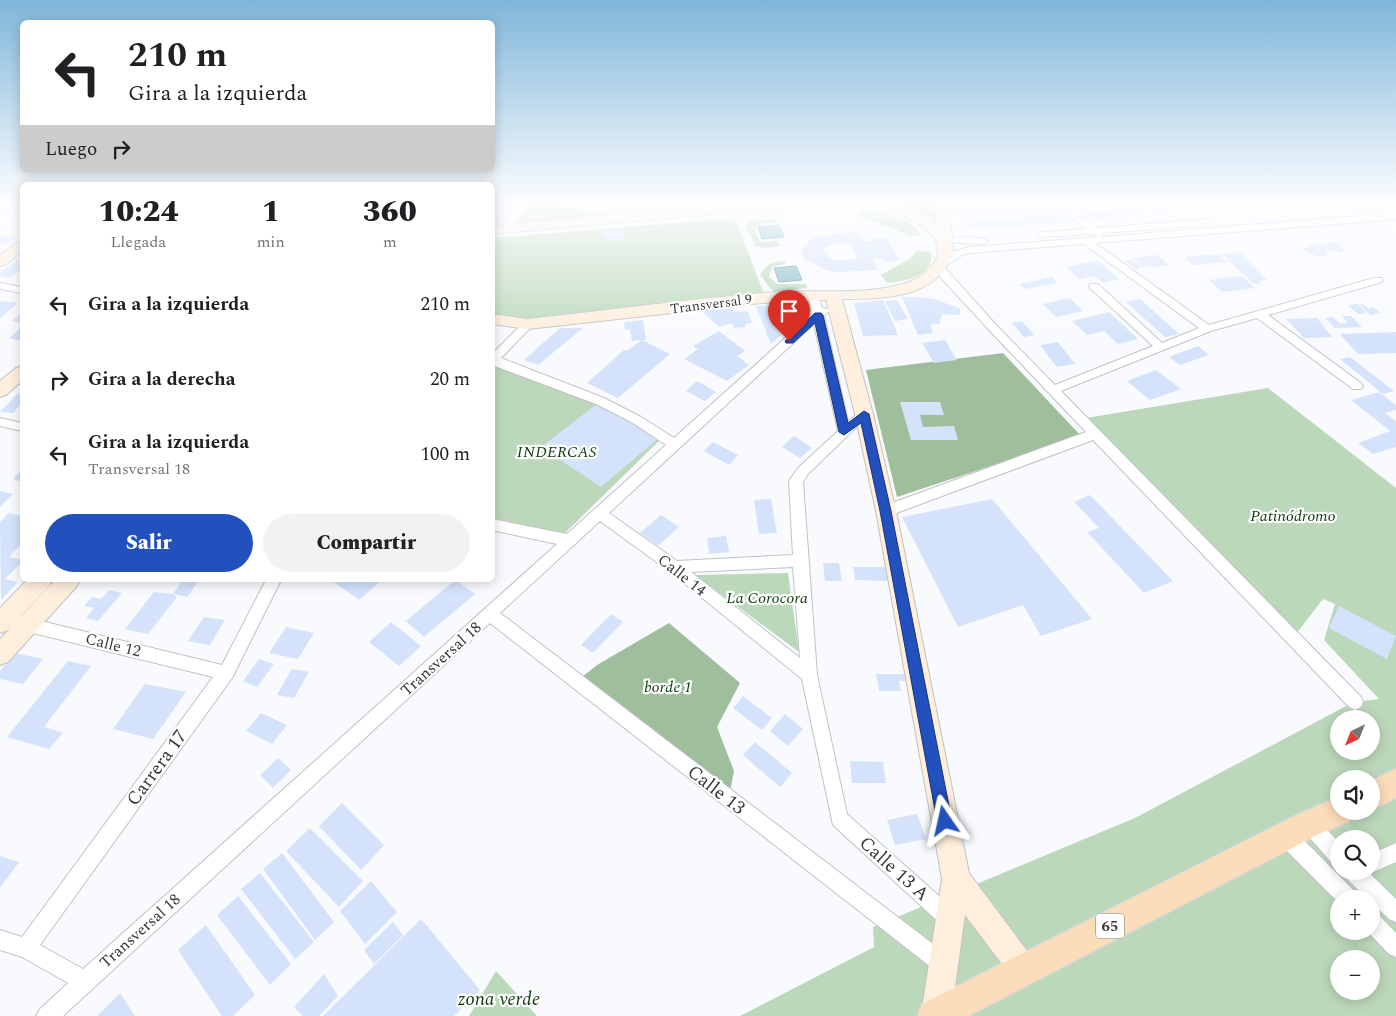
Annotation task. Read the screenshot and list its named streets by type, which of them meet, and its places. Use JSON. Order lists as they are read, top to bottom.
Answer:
{
  "streets": {
    "main road": ["65"],
    "street": [
      "Transversal 9",
      "Calle 14",
      "Calle 12",
      "Transversal 18",
      "Carrera 17",
      "Calle 13",
      "Calle 13 A"
    ]
  },
  "crossings": [
    ["Transversal 9", "Transversal 18"],
    ["Calle 14", "Transversal 18"],
    ["Calle 14", "Calle 13 A"],
    ["Calle 12", "Carrera 17"],
    ["Transversal 18", "Calle 13"]
  ],
  "parks": [
    "INDERCAS",
    "Patinódromo",
    "La Corocora",
    "borde 1",
    "zona verde"
  ],
  "north": "bottom left",
  "page": {
    "turn": ["210 m", "Gira a la izquierda"],
    "then": "Luego",
    "eta": [
      "10:24",
      "Llegada",
      "1",
      "min",
      "360",
      "m"
    ],
    "list": [
      {
        "name": "Gira a la izquierda",
        "value": "210 m"
      },
      {
        "name": "Gira a la derecha",
        "value": "20 m"
      },
      {
        "name": "Gira a la izquierda",
        "note": "Transversal 18",
        "value": "100 m"
      }
    ],
    "buttons": ["Salir", "Compartir"],
    "map_buttons": ["+", "−"]
  }
}
